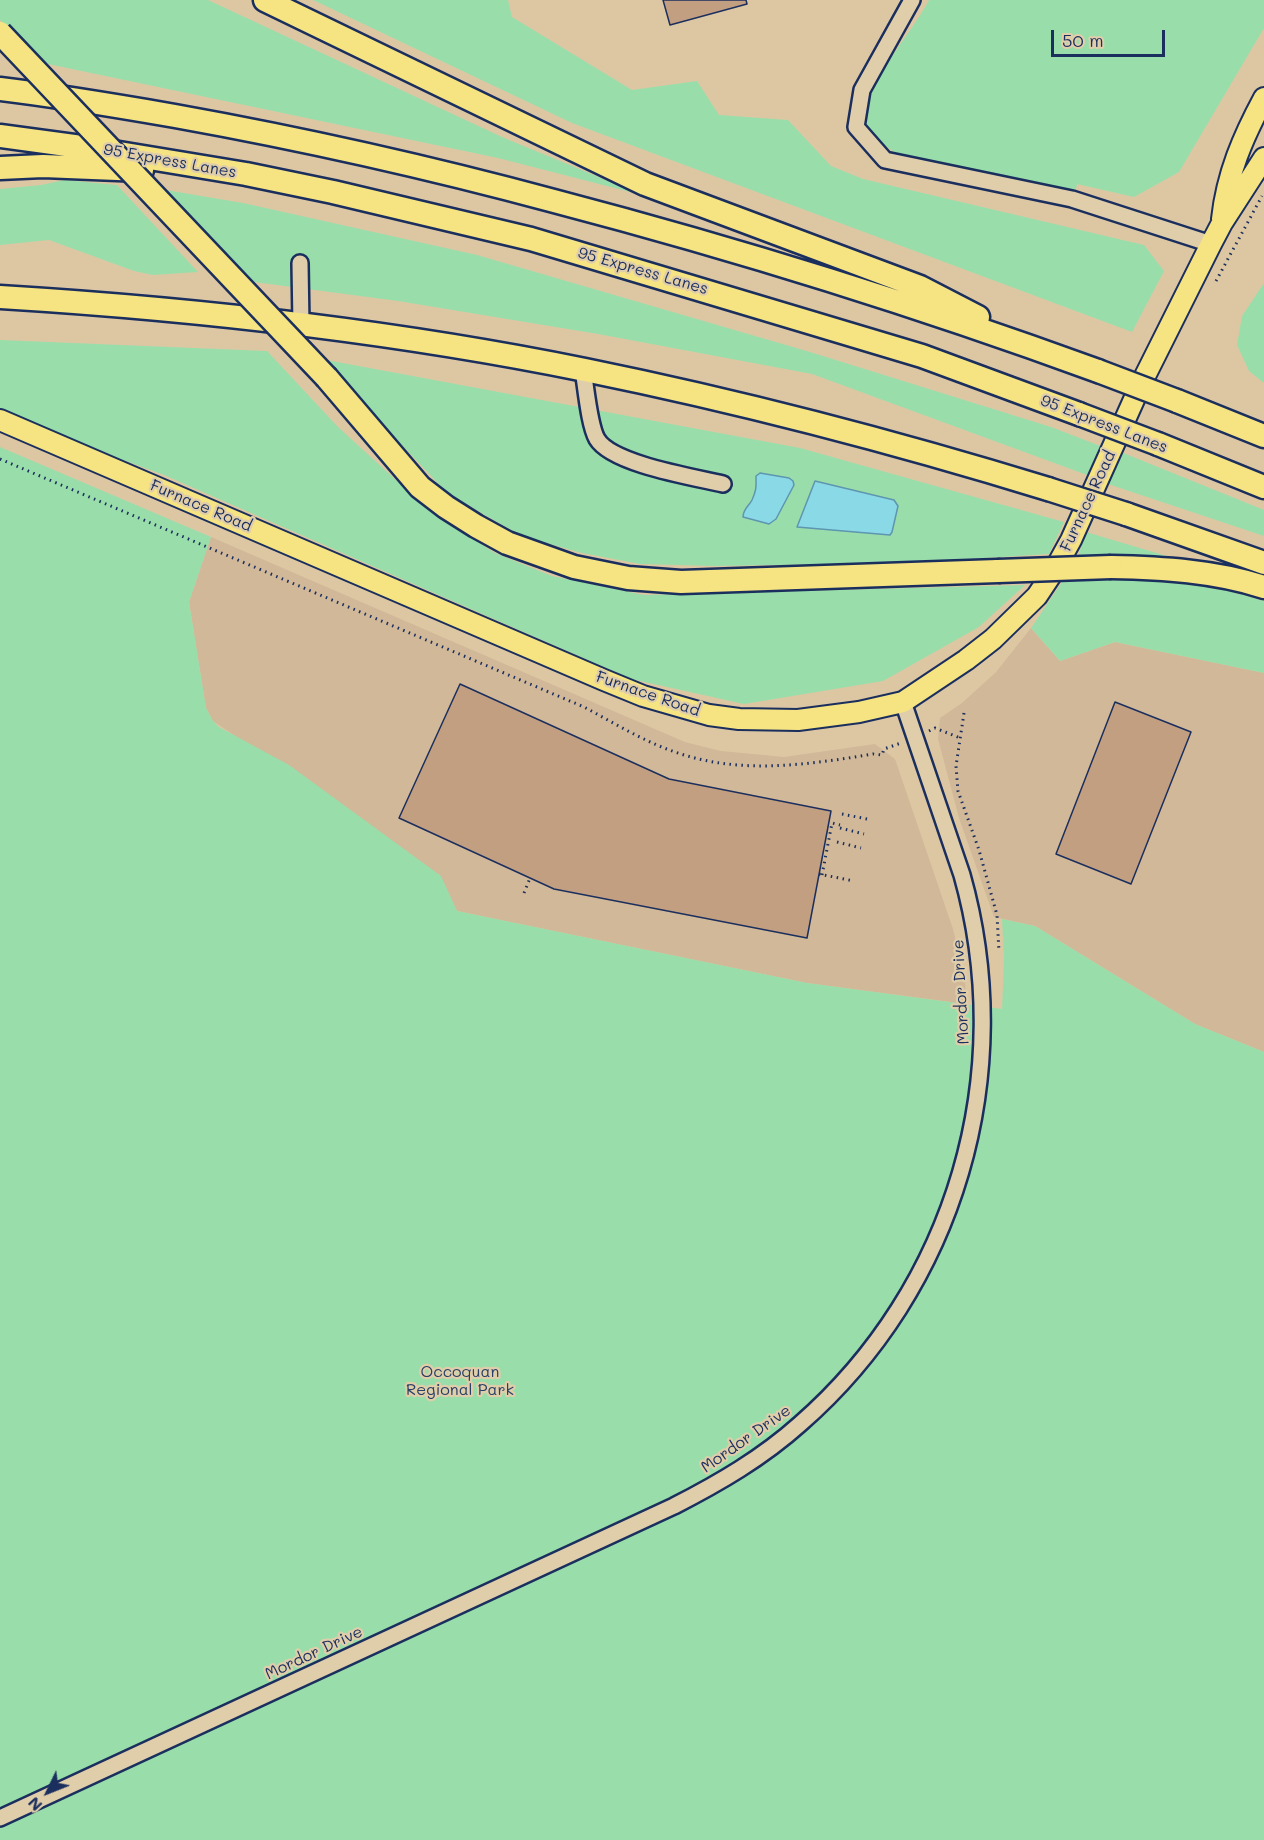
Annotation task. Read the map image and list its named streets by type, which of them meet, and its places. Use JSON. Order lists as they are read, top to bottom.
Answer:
{
  "streets": {
    "highway": ["95 Express Lanes"],
    "main road": ["Furnace Road"],
    "street": ["Mordor Drive"]
  },
  "crossings": [
    ["Furnace Road", "Mordor Drive"]
  ],
  "parks": ["Occoquan Regional Park"],
  "scale_bar": "50 m",
  "north": "bottom left"
}
